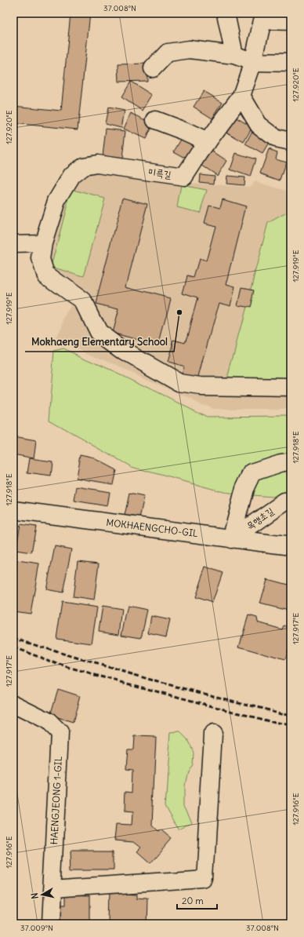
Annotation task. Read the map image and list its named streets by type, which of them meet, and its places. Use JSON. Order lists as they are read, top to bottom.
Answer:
{
  "streets": {
    "street": [
      "미륵길",
      "목행초길",
      "MOKHAENGCHO-GIL",
      "HAENGJEONG 1-GIL"
    ]
  },
  "crossings": [
    ["목행초길", "MOKHAENGCHO-GIL"]
  ],
  "places": ["Mokhaeng Elementary School"],
  "scale_bar": "20 m",
  "north": "left",
  "coordinates": [
    "37.008°N",
    "127.920°E",
    "127.919°E",
    "127.918°E",
    "127.917°E",
    "127.916°E",
    "37.009°N"
  ]
}
